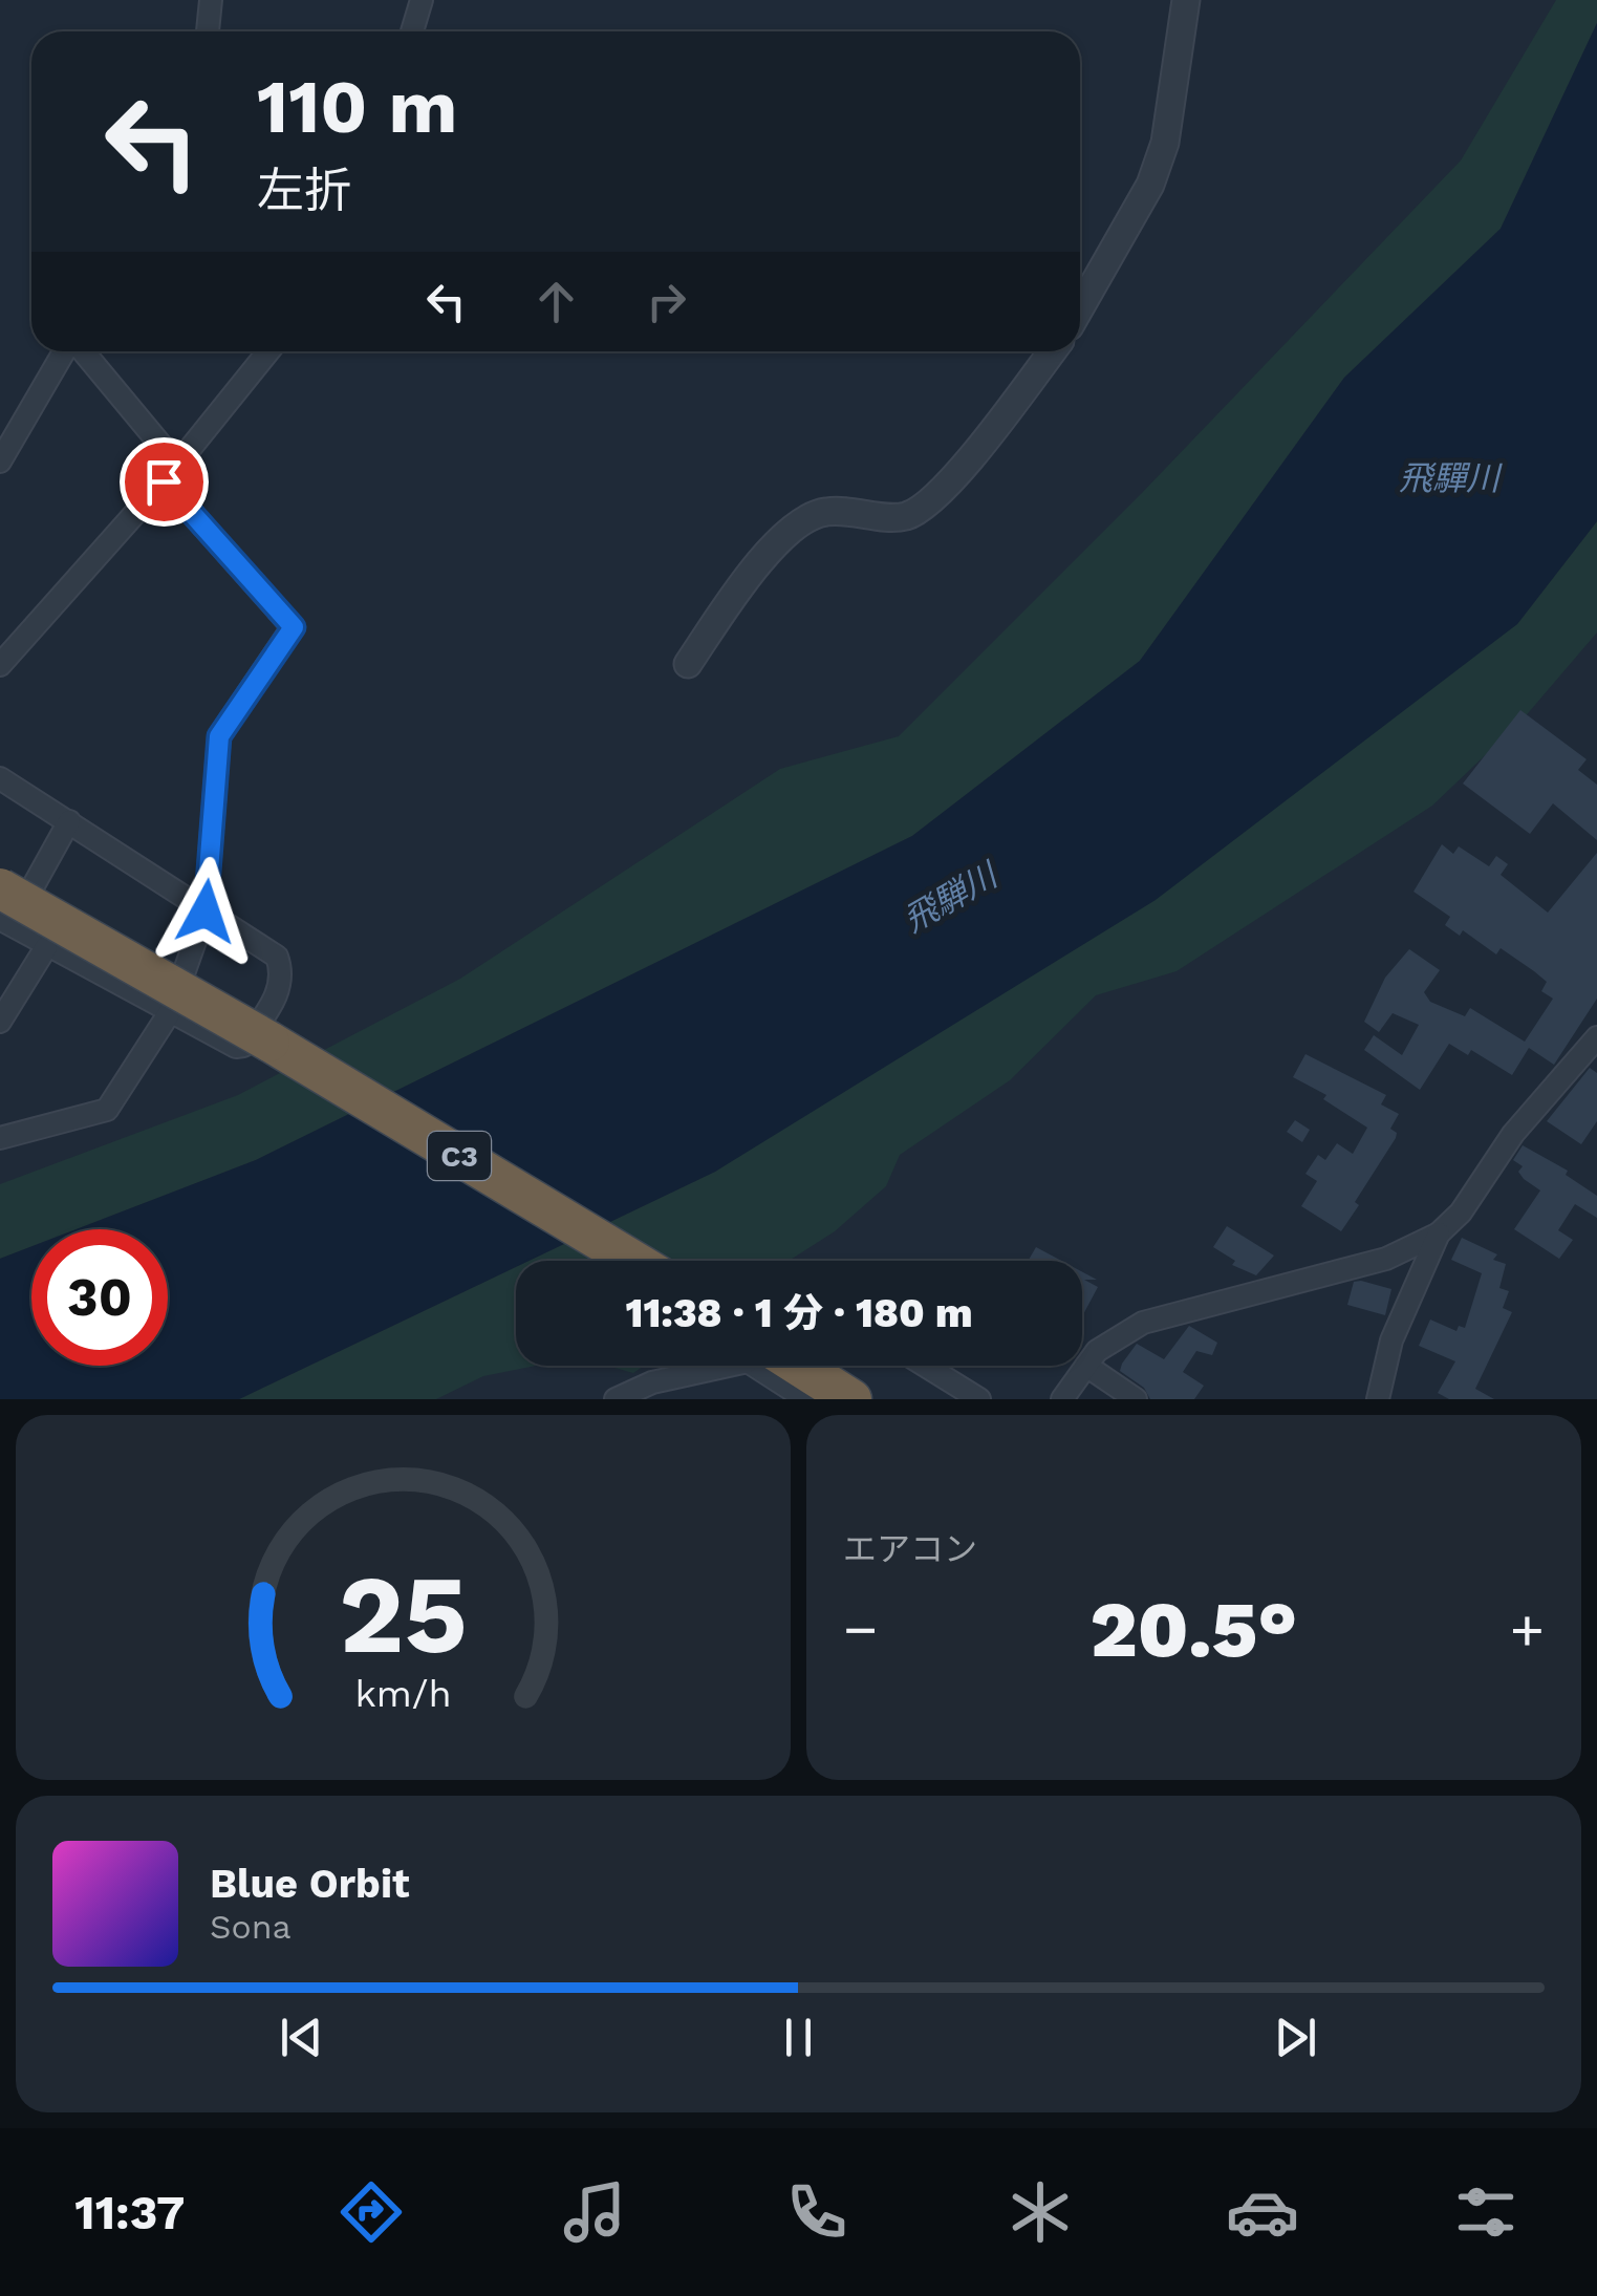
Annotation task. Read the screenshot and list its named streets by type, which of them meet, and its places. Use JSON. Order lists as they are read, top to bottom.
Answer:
{
  "streets": {
    "highway": ["C3"]
  },
  "water": ["飛驒川", "飛騨川"],
  "page": {
    "turn": ["110 m", "左折"],
    "limit": "30",
    "trip": "11:38 · 1 分 · 180 m",
    "tile": "エアコン",
    "heat": ["−", "20.5°", "+"],
    "song": ["Blue Orbit", "Sona"],
    "tabs": "11:37",
    "gauge": ["25", "km/h"]
  }
}
